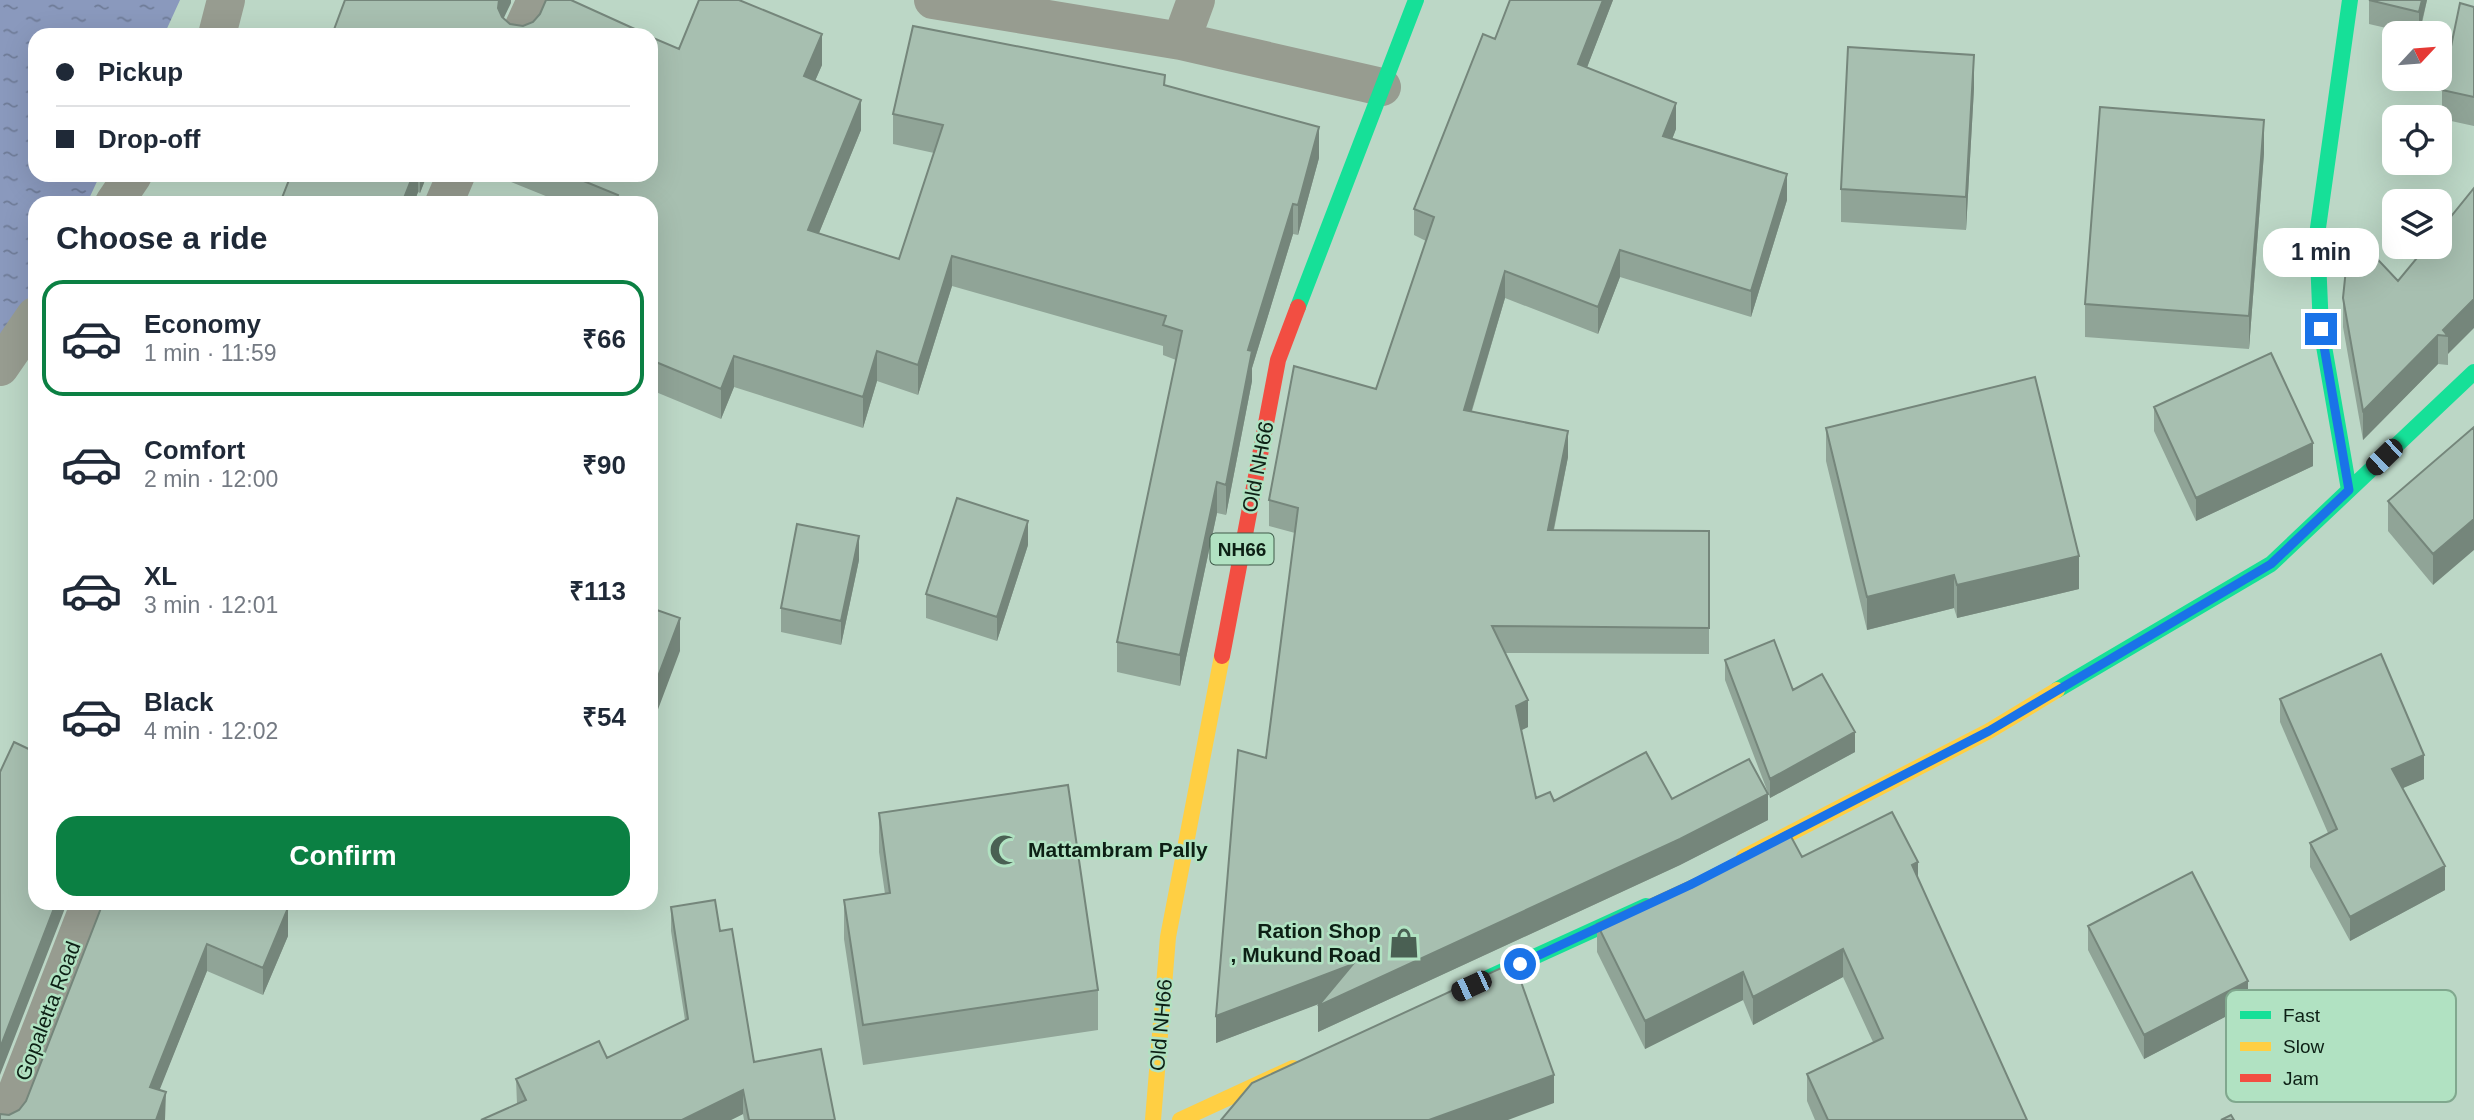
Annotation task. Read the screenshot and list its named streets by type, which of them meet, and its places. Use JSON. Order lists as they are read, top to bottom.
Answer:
{
  "streets": {
    "street": ["Old NH66", "NH66", "Gopaletta Road"]
  },
  "places": {
    "mosque": ["Mattambram Pally"],
    "shop": ["Ration Shop , Mukund Road"]
  },
  "legend": ["Fast", "Slow", "Jam"],
  "north": "top right",
  "page": {
    "banner": ["Pickup", "Drop-off"],
    "heading": "Choose a ride",
    "bubble": "1 min",
    "list": [
      {
        "name": "Economy",
        "note": "1 min · 11:59",
        "value": "₹66"
      },
      {
        "name": "Comfort",
        "note": "2 min · 12:00",
        "value": "₹90"
      },
      {
        "name": "XL",
        "note": "3 min · 12:01",
        "value": "₹113"
      },
      {
        "name": "Black",
        "note": "4 min · 12:02",
        "value": "₹54"
      }
    ],
    "buttons": "Confirm"
  }
}
